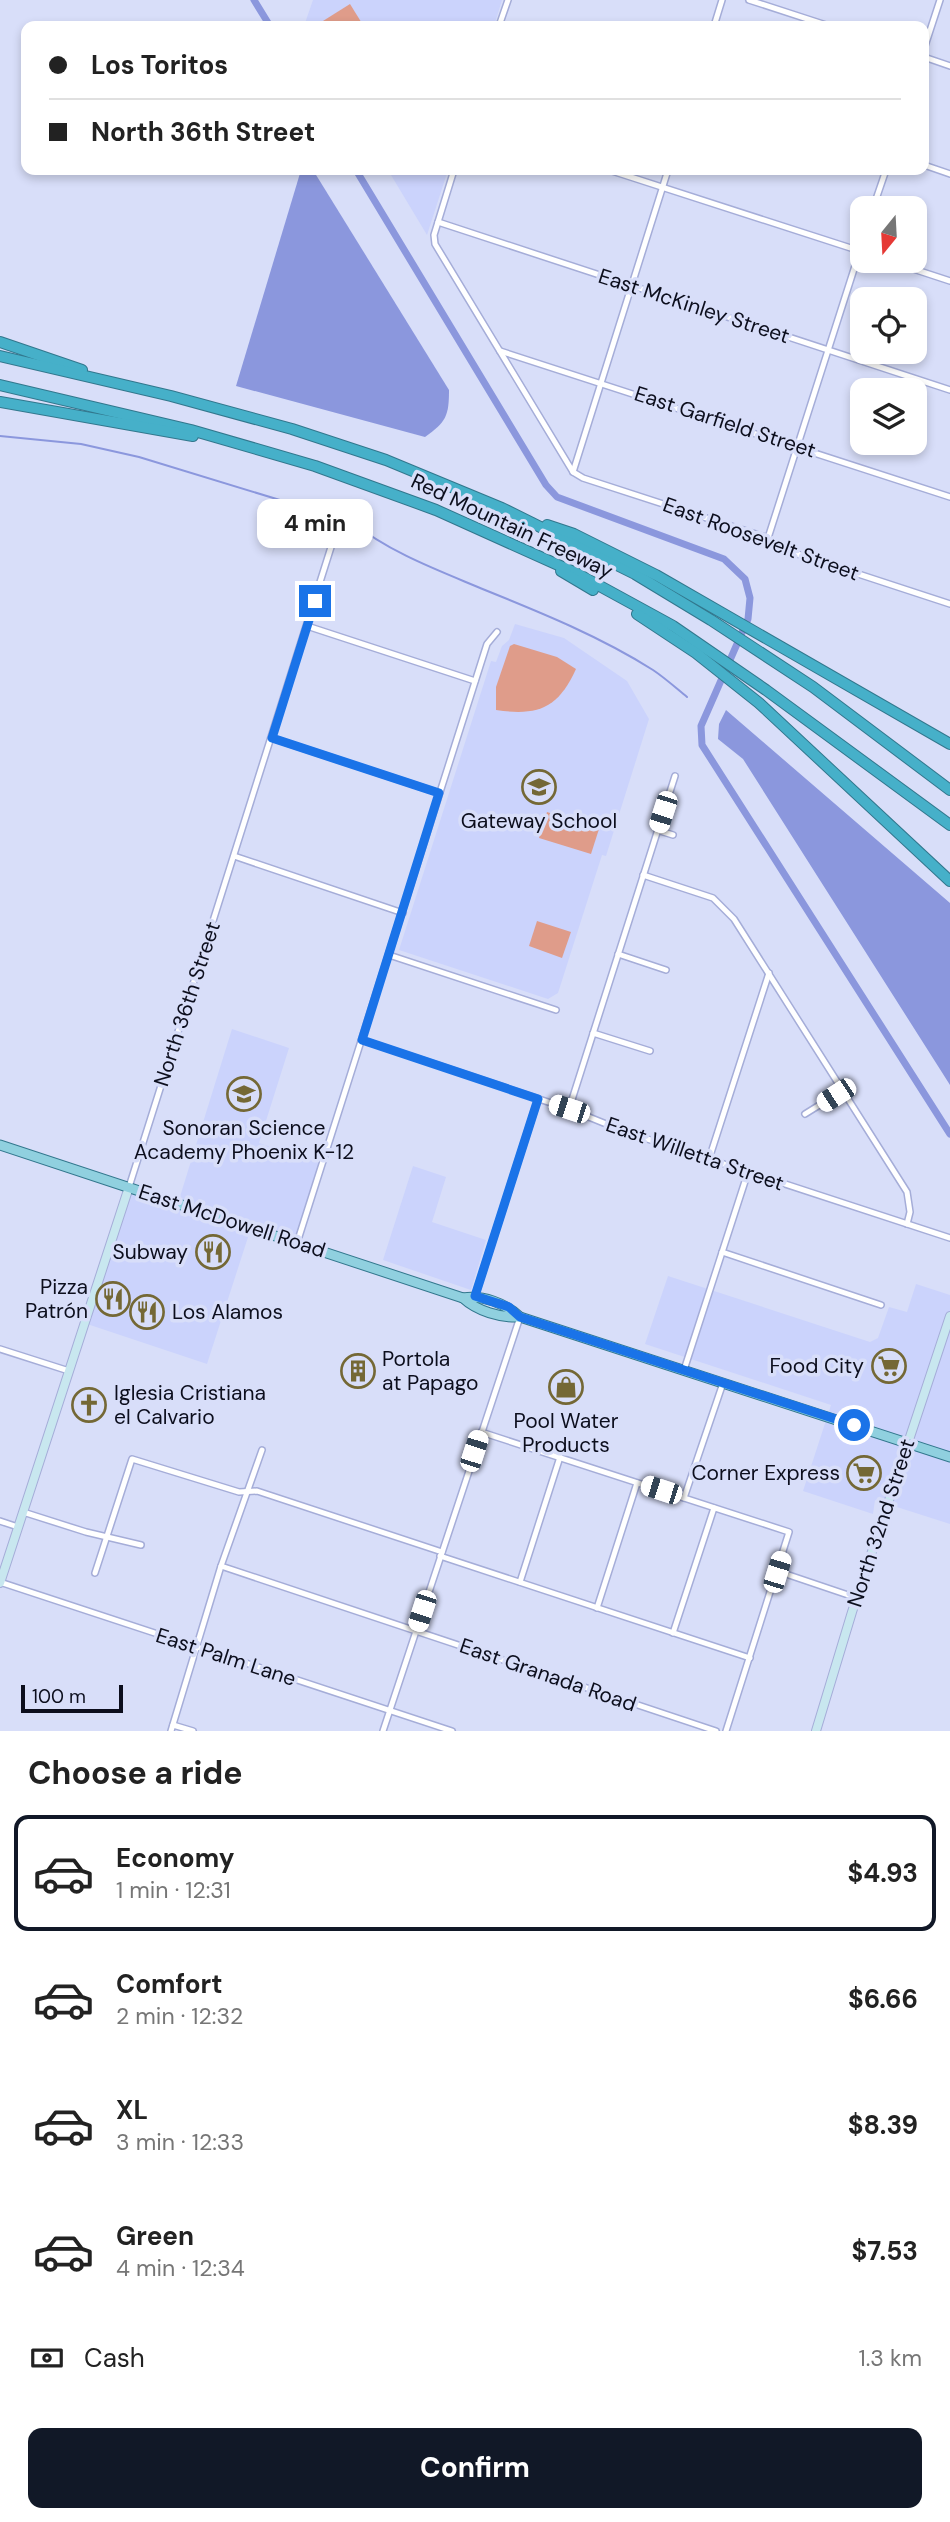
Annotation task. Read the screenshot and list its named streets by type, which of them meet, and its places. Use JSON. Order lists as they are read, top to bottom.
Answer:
{
  "streets": {
    "highway": ["Red Mountain Freeway"],
    "main road": ["North 36th Street", "East McDowell Road", "North 32nd Street"],
    "street": [
      "East McKinley Street",
      "East Garfield Street",
      "East Roosevelt Street",
      "East Willetta Street",
      "East Palm Lane",
      "East Granada Road"
    ]
  },
  "crossings": [
    ["North 36th Street", "East McDowell Road"],
    ["North 36th Street", "East Palm Lane"],
    ["East McDowell Road", "North 32nd Street"]
  ],
  "places": {
    "school or university": ["Gateway School", "Sonoran Science Academy Phoenix K-12"],
    "restaurant": ["Subway", "Pizza Patrón", "Los Alamos"],
    "supermarket": ["Food City", "Corner Express"],
    "building": ["Portola at Papago"],
    "shop": ["Pool Water Products"],
    "church": ["Iglesia Cristiana el Calvario"]
  },
  "scale_bar": "100 m",
  "north": "bottom",
  "page": {
    "banner": ["Los Toritos", "North 36th Street"],
    "bubble": "4 min",
    "scale": "100 m",
    "heading": "Choose a ride",
    "list": [
      {
        "name": "Economy",
        "note": "1 min · 12:31",
        "value": "$4.93"
      },
      {
        "name": "Comfort",
        "note": "2 min · 12:32",
        "value": "$6.66"
      },
      {
        "name": "XL",
        "note": "3 min · 12:33",
        "value": "$8.39"
      },
      {
        "name": "Green",
        "note": "4 min · 12:34",
        "value": "$7.53"
      }
    ],
    "pay": ["Cash", "1.3 km"],
    "buttons": "Confirm"
  }
}
